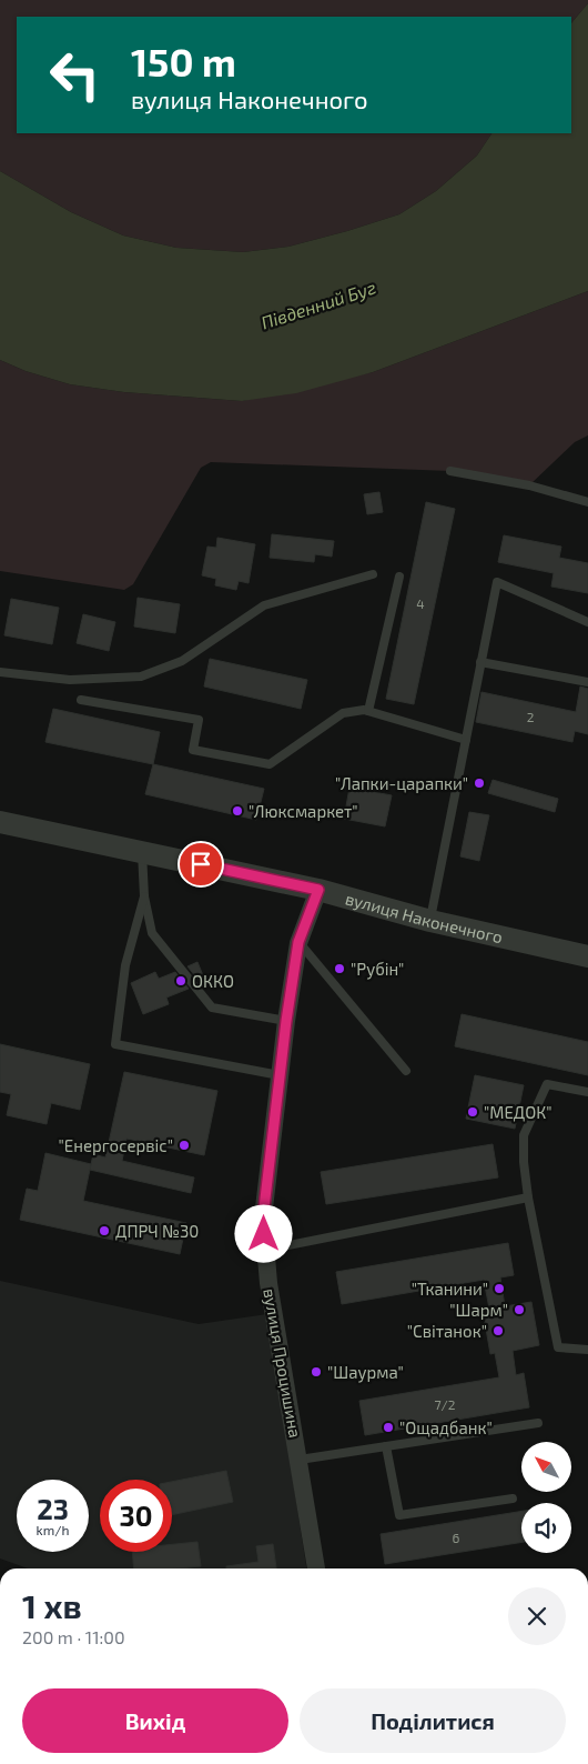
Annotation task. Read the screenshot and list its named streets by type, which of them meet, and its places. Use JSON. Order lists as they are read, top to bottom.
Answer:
{
  "streets": {
    "street": ["вулиця Наконечного", "вулиця Процишина"]
  },
  "crossings": [
    ["вулиця Наконечного", "вулиця Процишина"]
  ],
  "water": ["Південний Буг"],
  "places": [
    "\"Лапки-царапки\"",
    "\"Люксмаркет\"",
    "\"Рубін\"",
    "ОККО",
    "\"МЕДОК\"",
    "\"Енергосервіс\"",
    "ДПРЧ №30",
    "\"Тканини\"",
    "\"Шарм\"",
    "\"Світанок\"",
    "\"Шаурма\"",
    "\"Ощадбанк\""
  ],
  "house_numbers": [
    "4",
    "2",
    "7/2",
    "6"
  ],
  "north": "top left",
  "page": {
    "turn": ["150 m", "вулиця Наконечного"],
    "speed": "23 km/h",
    "limit": "30",
    "heading": ["1 хв", "200 m · 11:00"],
    "buttons": ["Вихід", "Поділитися"]
  }
}
